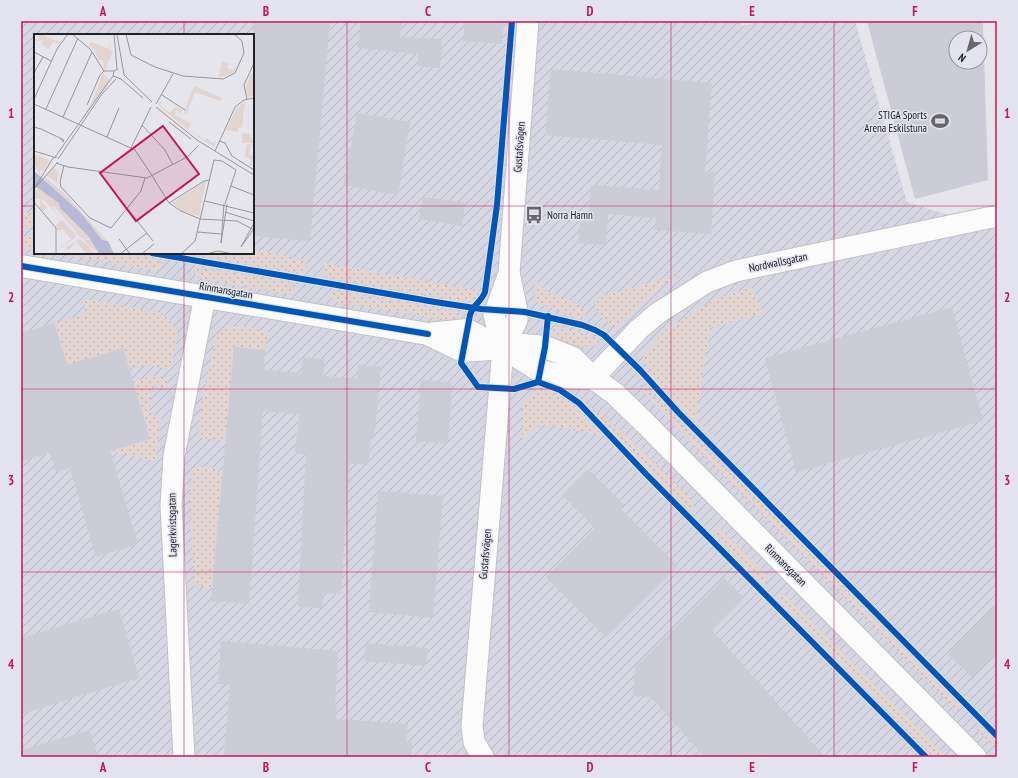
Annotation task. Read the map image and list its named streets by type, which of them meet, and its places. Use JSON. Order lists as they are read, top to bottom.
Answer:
{
  "streets": {
    "street": [
      "Gustafsvägen",
      "Nordwallsgatan",
      "Rinmansgatan",
      "Lagerkvistsgatan"
    ]
  },
  "crossings": [
    ["Gustafsvägen", "Rinmansgatan"],
    ["Nordwallsgatan", "Rinmansgatan"],
    ["Rinmansgatan", "Lagerkvistsgatan"]
  ],
  "places": {
    "sports": ["STIGA Sports Arena Eskilstuna"],
    "bus stop": ["Norra Hamn"]
  },
  "north": "bottom left",
  "grid": {
    "columns": [
      "A",
      "B",
      "C",
      "D",
      "E",
      "F"
    ],
    "rows": [
      "1",
      "2",
      "3",
      "4"
    ]
  }
}
